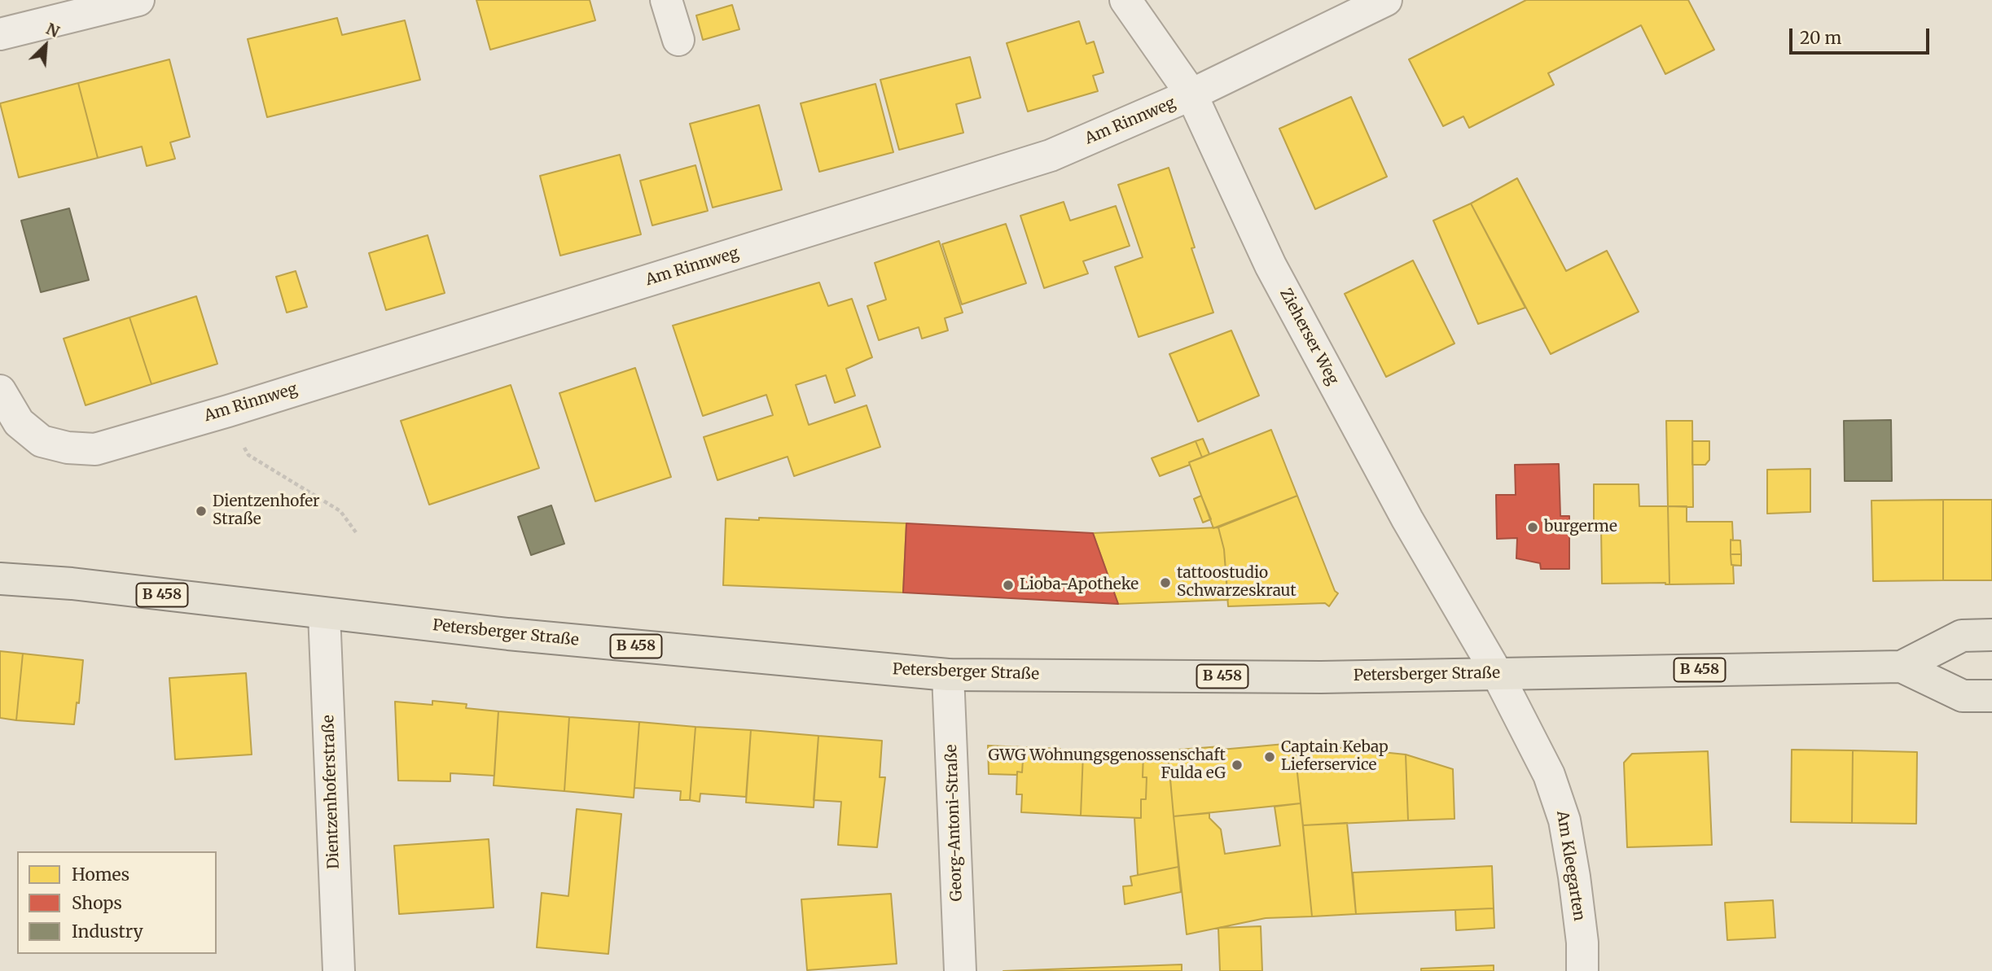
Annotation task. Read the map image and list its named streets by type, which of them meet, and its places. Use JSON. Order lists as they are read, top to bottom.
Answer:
{
  "streets": {
    "main road": ["B 458", "Petersberger Straße"],
    "street": [
      "Am Rinnweg",
      "Zieherser Weg",
      "Dientzenhoferstraße",
      "Georg-Antoni-Straße",
      "Am Kleegarten"
    ]
  },
  "crossings": [
    ["Am Rinnweg", "Zieherser Weg"],
    ["Zieherser Weg", "Petersberger Straße"],
    ["Zieherser Weg", "Am Kleegarten"],
    ["Petersberger Straße", "Dientzenhoferstraße"],
    ["Petersberger Straße", "Georg-Antoni-Straße"],
    ["Petersberger Straße", "Am Kleegarten"]
  ],
  "places": [
    "Dientzenhofer Straße",
    "burgerme",
    "tattoostudio Schwarzeskraut",
    "Lioba-Apotheke",
    "Captain Kebap Lieferservice",
    "GWG Wohnungsgenossenschaft Fulda eG"
  ],
  "legend": ["Homes", "Shops", "Industry"],
  "scale_bar": "20 m",
  "north": "top right"
}
